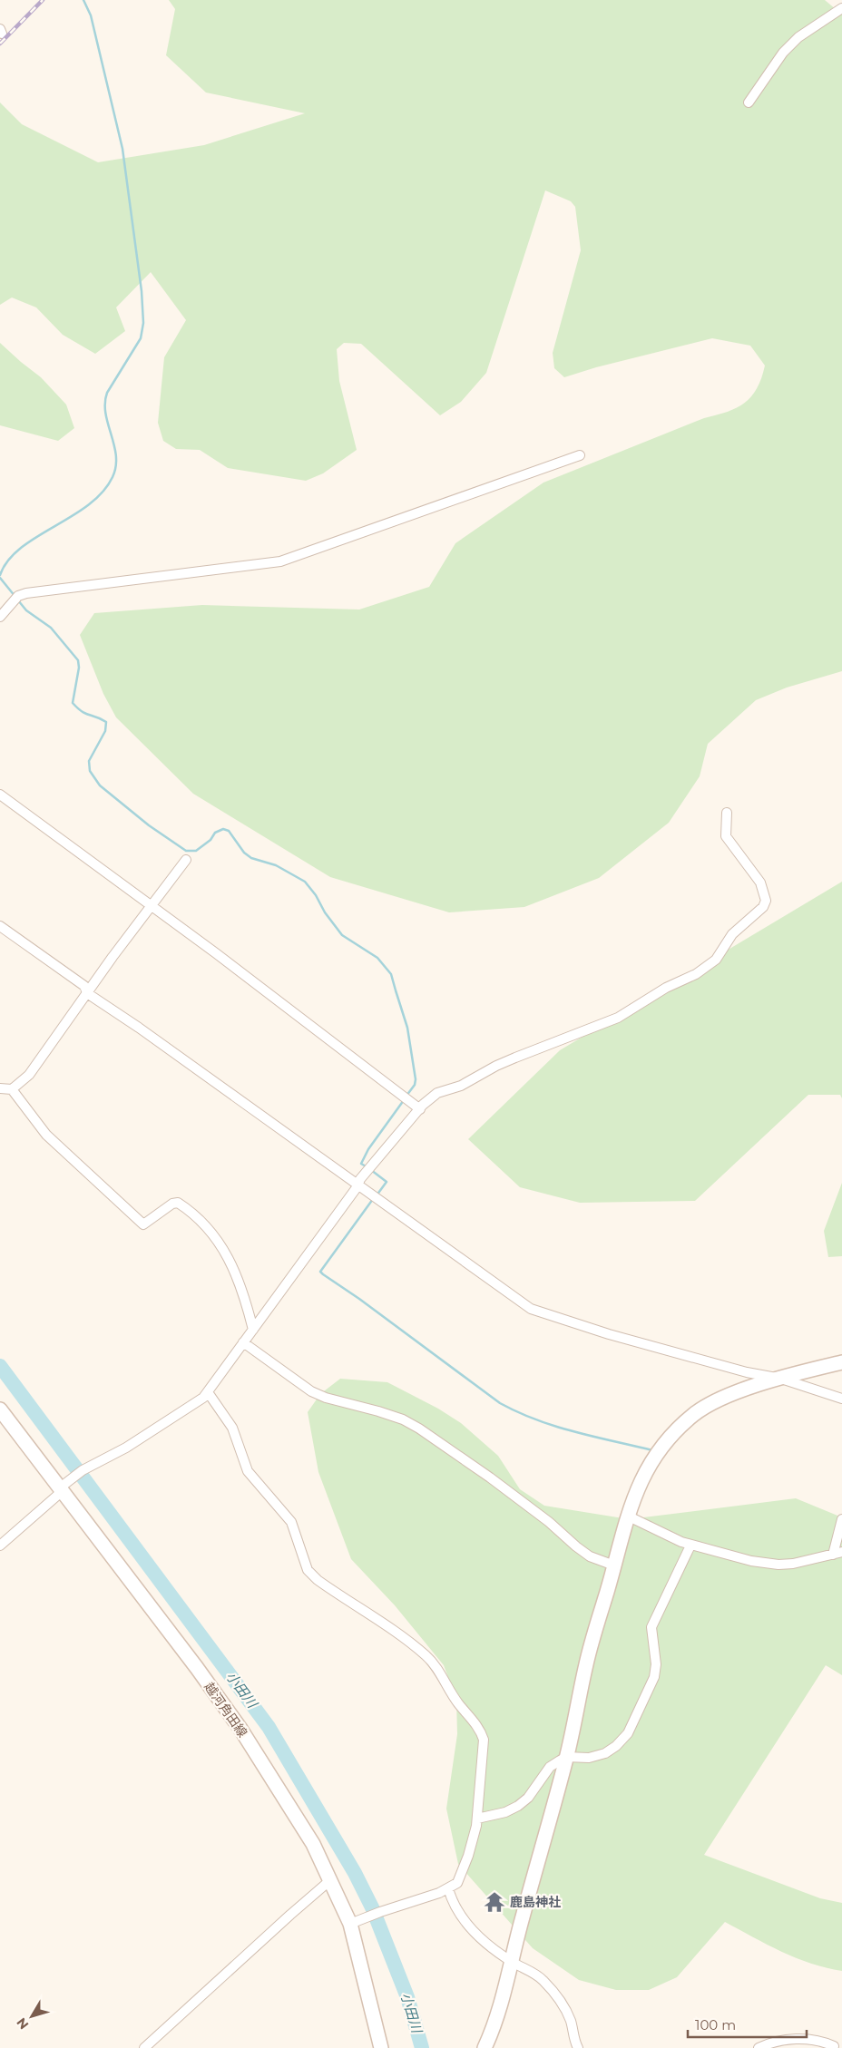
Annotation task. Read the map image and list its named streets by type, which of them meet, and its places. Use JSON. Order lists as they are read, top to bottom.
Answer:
{
  "streets": {
    "street": ["越河角田線"]
  },
  "water": ["小田川"],
  "places": {
    "temple": ["鹿島神社"]
  },
  "scale_bar": "100 m",
  "north": "bottom left"
}
